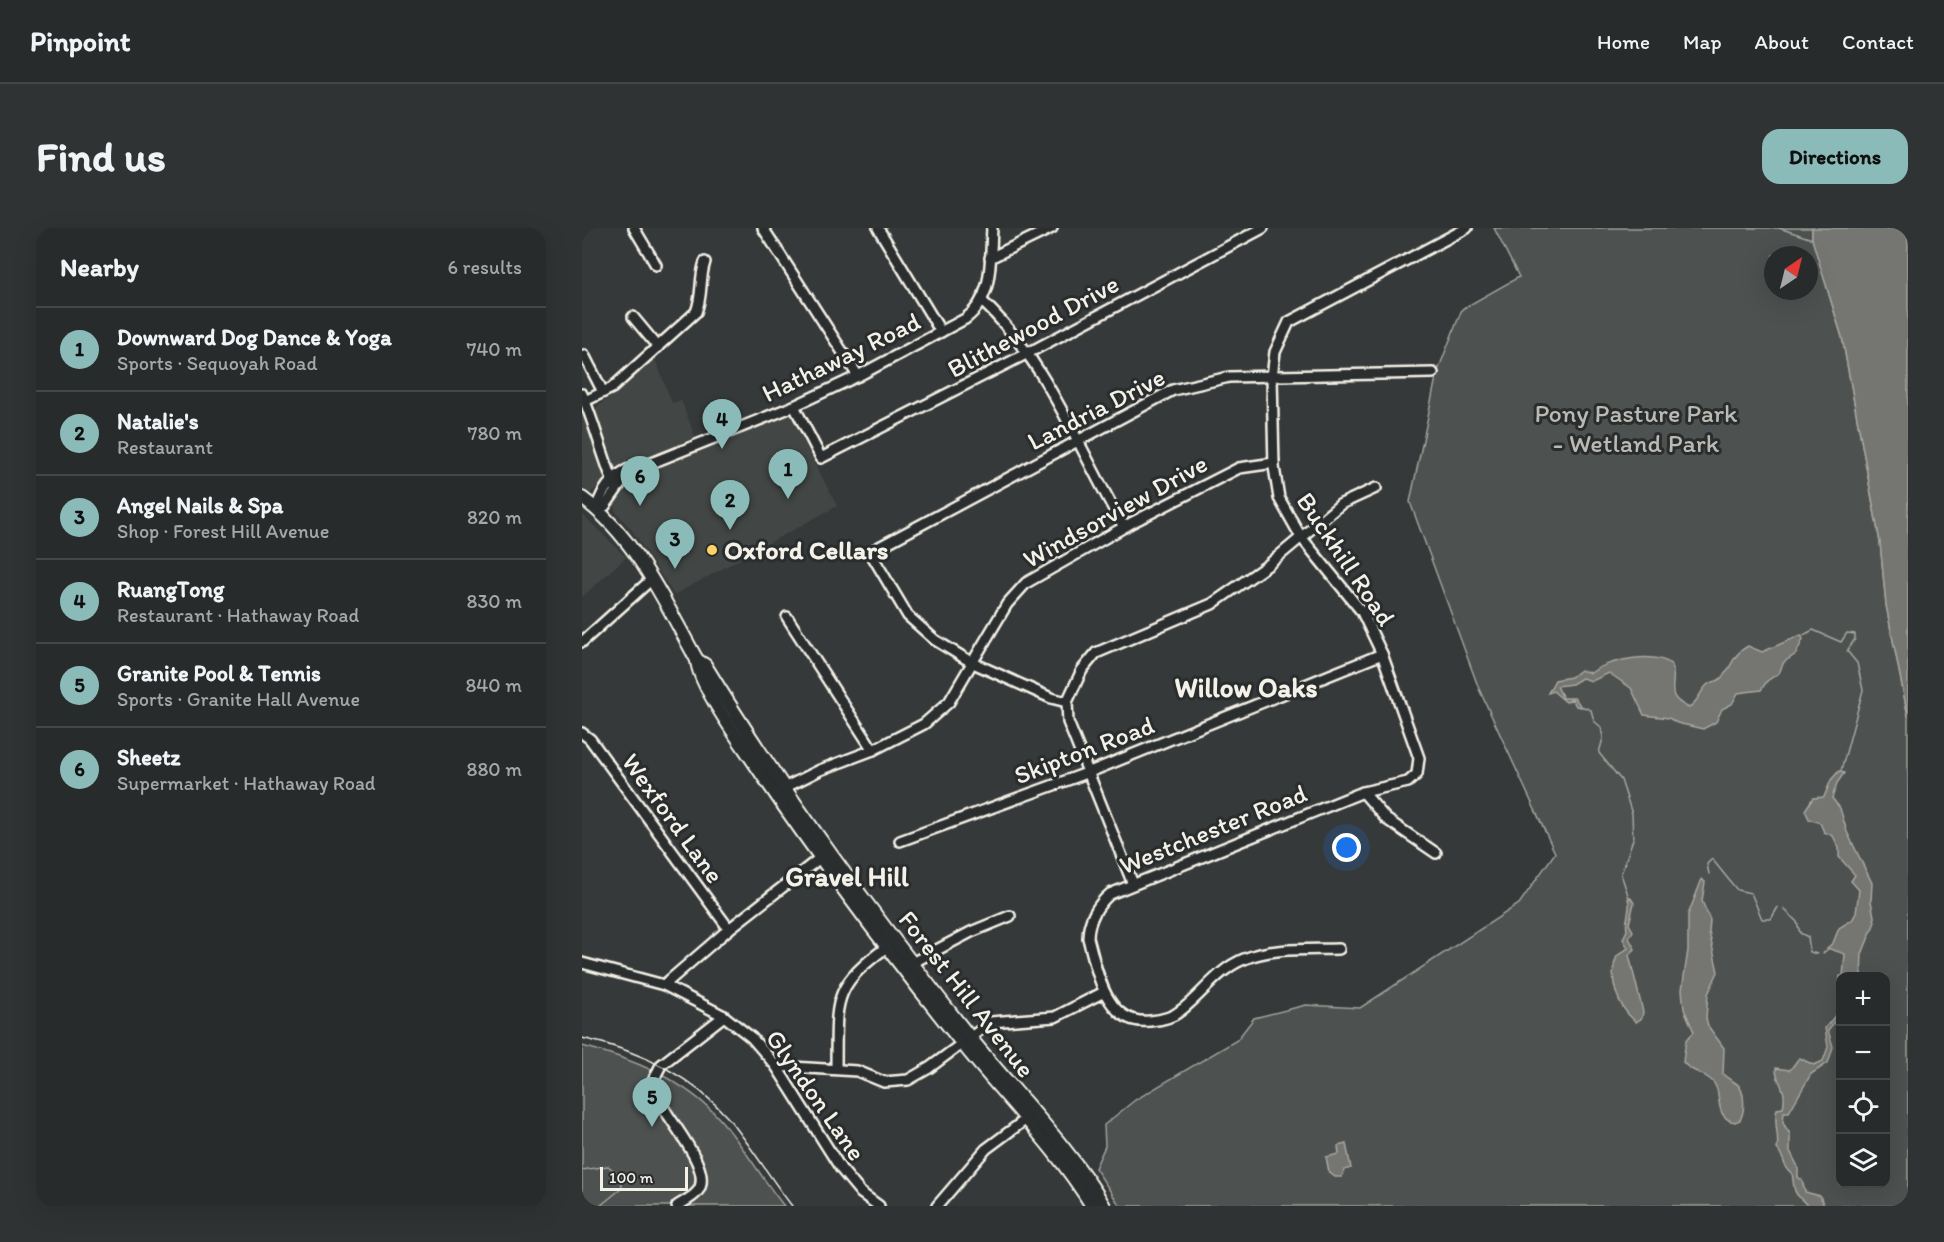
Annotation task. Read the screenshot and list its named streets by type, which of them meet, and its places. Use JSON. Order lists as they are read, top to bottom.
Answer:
{
  "streets": {
    "main road": ["Forest Hill Avenue"],
    "street": [
      "Blithewood Drive",
      "Hathaway Road",
      "Landria Drive",
      "Windsorview Drive",
      "Buckhill Road",
      "Skipton Road",
      "Wexford Lane",
      "Westchester Road",
      "Glyndon Lane"
    ]
  },
  "crossings": [
    ["Blithewood Drive", "Hathaway Road"],
    ["Landria Drive", "Windsorview Drive"],
    ["Landria Drive", "Buckhill Road"],
    ["Windsorview Drive", "Buckhill Road"],
    ["Windsorview Drive", "Forest Hill Avenue"],
    ["Buckhill Road", "Skipton Road"],
    ["Buckhill Road", "Westchester Road"]
  ],
  "districts": ["Willow Oaks", "Gravel Hill"],
  "parks": ["Pony Pasture Park - Wetland Park"],
  "places": ["Oxford Cellars"],
  "scale_bar": "100 m",
  "north": "top right",
  "page": {
    "header": "Pinpoint",
    "nav": [
      "Home",
      "Map",
      "About",
      "Contact"
    ],
    "buttons": "Directions",
    "title": "Find us",
    "heading": ["Nearby", "6 results"],
    "list": [
      {
        "mark": "1",
        "name": "Downward Dog Dance & Yoga",
        "note": "Sports · Sequoyah Road",
        "value": "740 m"
      },
      {
        "mark": "2",
        "name": "Natalie's",
        "note": "Restaurant",
        "value": "780 m"
      },
      {
        "mark": "3",
        "name": "Angel Nails & Spa",
        "note": "Shop · Forest Hill Avenue",
        "value": "820 m"
      },
      {
        "mark": "4",
        "name": "RuangTong",
        "note": "Restaurant · Hathaway Road",
        "value": "830 m"
      },
      {
        "mark": "5",
        "name": "Granite Pool & Tennis",
        "note": "Sports · Granite Hall Avenue",
        "value": "840 m"
      },
      {
        "mark": "6",
        "name": "Sheetz",
        "note": "Supermarket · Hathaway Road",
        "value": "880 m"
      }
    ],
    "pins": [
      "4",
      "1",
      "6",
      "2",
      "3",
      "5"
    ],
    "map_buttons": ["+", "−"],
    "scale": "100 m"
  }
}
